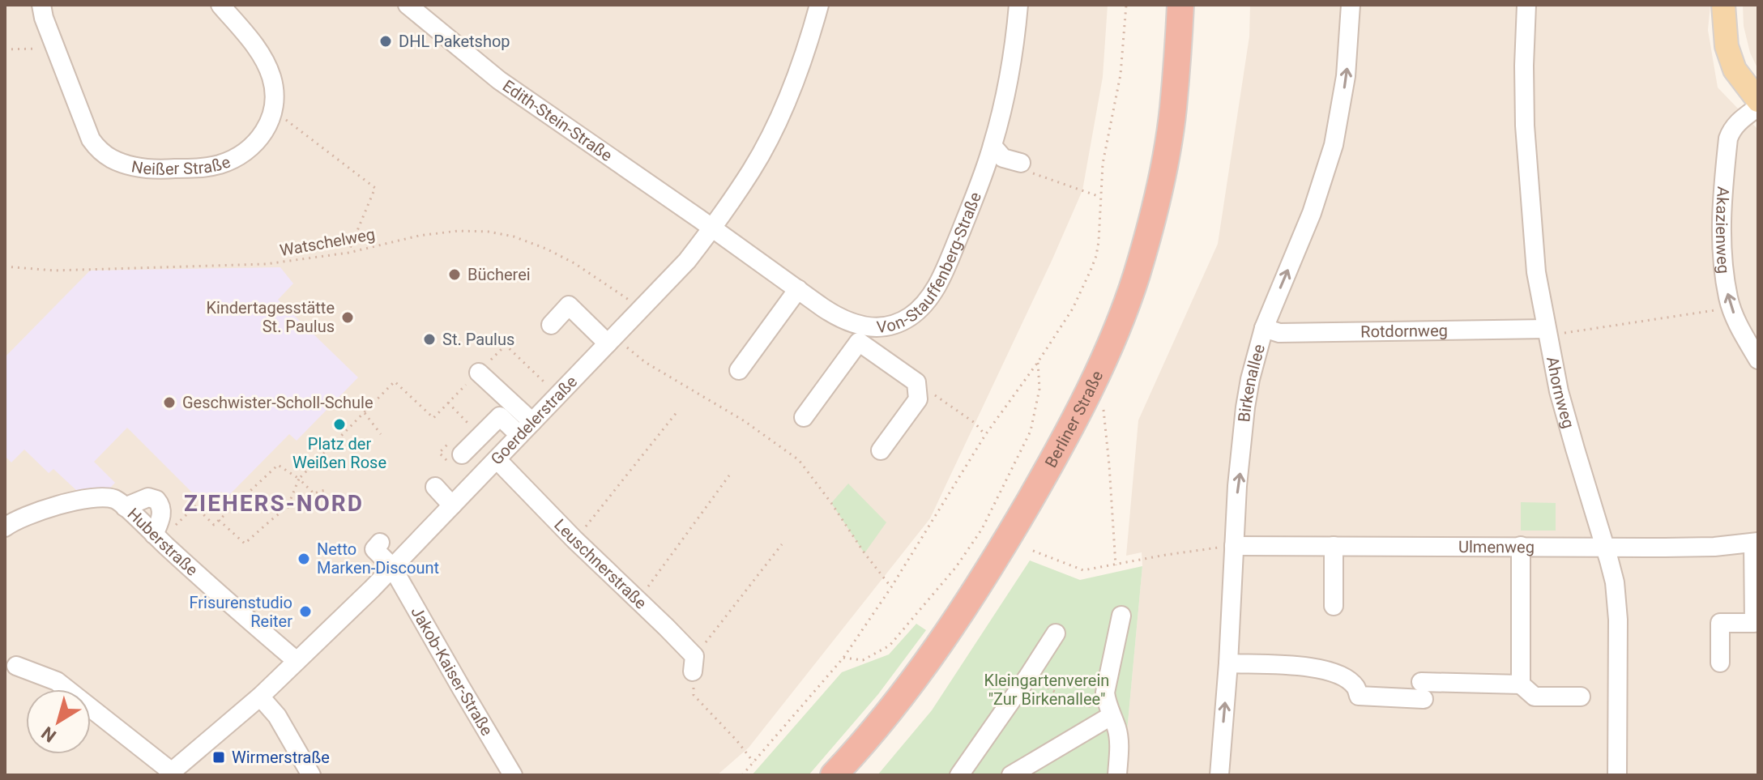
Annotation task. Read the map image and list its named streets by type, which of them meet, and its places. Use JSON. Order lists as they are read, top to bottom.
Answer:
{
  "streets": {
    "highway": ["Berliner Straße"],
    "street": [
      "Edith-Stein-Straße",
      "Neißer Straße",
      "Akazienweg",
      "Von-Stauffenberg-Straße",
      "Rotdornweg",
      "Birkenallee",
      "Ahornweg",
      "Goerdelerstraße",
      "Huberstraße",
      "Ulmenweg",
      "Leuschnerstraße",
      "Jakob-Kaiser-Straße"
    ],
    "path": ["Watschelweg"]
  },
  "crossings": [
    ["Edith-Stein-Straße", "Von-Stauffenberg-Straße"],
    ["Edith-Stein-Straße", "Goerdelerstraße"],
    ["Von-Stauffenberg-Straße", "Goerdelerstraße"],
    ["Rotdornweg", "Birkenallee"],
    ["Rotdornweg", "Ahornweg"],
    ["Birkenallee", "Ulmenweg"],
    ["Ahornweg", "Ulmenweg"],
    ["Goerdelerstraße", "Huberstraße"],
    ["Goerdelerstraße", "Leuschnerstraße"],
    ["Goerdelerstraße", "Jakob-Kaiser-Straße"]
  ],
  "one_way": ["Akazienweg", "Birkenallee"],
  "districts": ["ZIEHERS-NORD"],
  "parks": ["Kleingartenverein \"Zur Birkenallee\""],
  "places": {
    "other": [
      "DHL Paketshop",
      "Bücherei",
      "Kindertagesstätte St. Paulus",
      "St. Paulus",
      "Geschwister-Scholl-Schule",
      "Platz der Weißen Rose",
      "Netto Marken-Discount",
      "Frisurenstudio Reiter"
    ],
    "transit": ["Wirmerstraße"]
  },
  "north": "bottom left"
}
